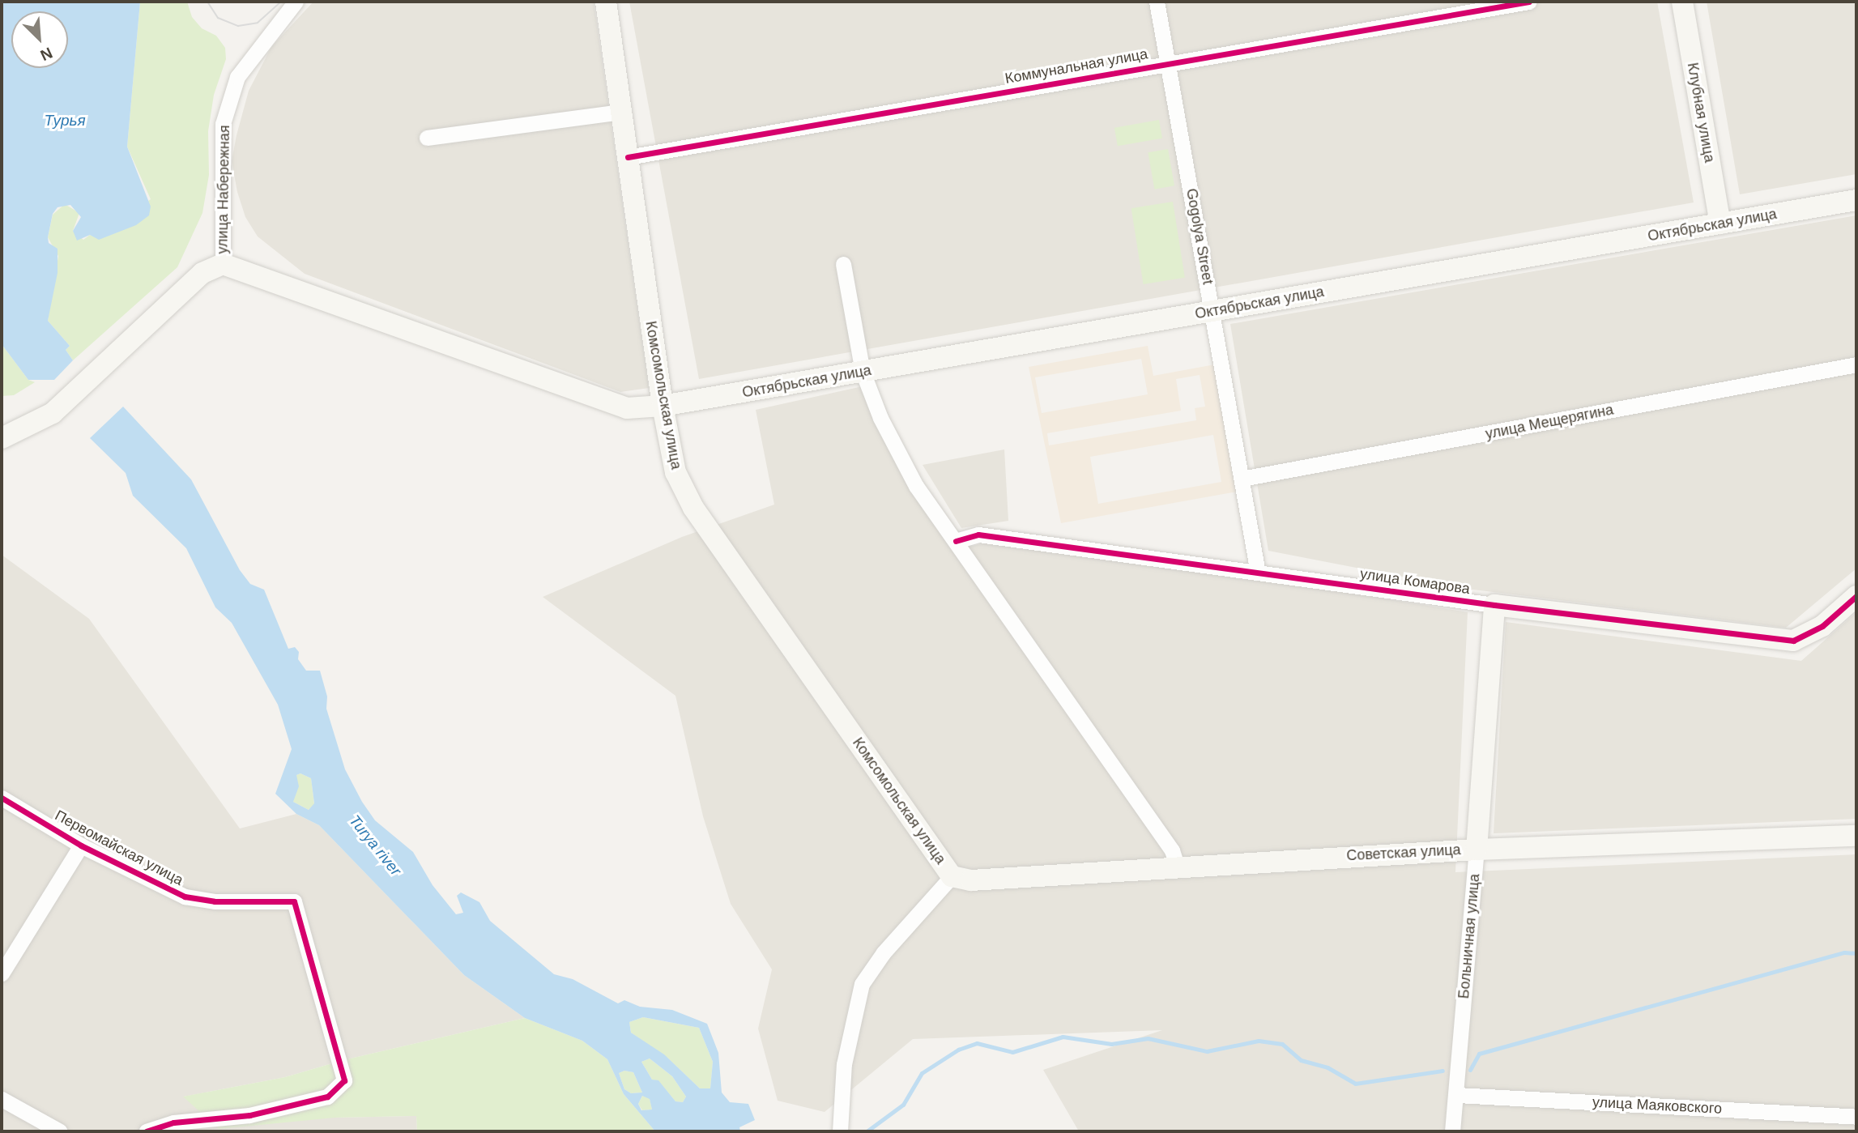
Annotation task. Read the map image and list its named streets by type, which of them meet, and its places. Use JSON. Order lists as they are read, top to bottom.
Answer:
{
  "streets": {
    "main road": [
      "Клубная улица",
      "Октябрьская улица",
      "Комсомольская улица",
      "улица Комарова",
      "Советская улица",
      "Больничная улица"
    ],
    "street": [
      "Коммунальная улица",
      "улица Набережная",
      "Gogolya Street",
      "улица Мещерягина",
      "Первомайская улица",
      "улица Маяковского"
    ]
  },
  "crossings": [
    ["Коммунальная улица", "Gogolya Street"],
    ["Коммунальная улица", "Комсомольская улица"],
    ["Клубная улица", "Октябрьская улица"],
    ["улица Набережная", "Октябрьская улица"],
    ["Октябрьская улица", "Gogolya Street"],
    ["Октябрьская улица", "Комсомольская улица"],
    ["Gogolya Street", "улица Мещерягина"],
    ["Gogolya Street", "улица Комарова"],
    ["Комсомольская улица", "Советская улица"],
    ["улица Комарова", "Больничная улица"],
    ["Советская улица", "Больничная улица"],
    ["Больничная улица", "улица Маяковского"]
  ],
  "water": ["Турья", "Turya river"],
  "north": "bottom right"
}
